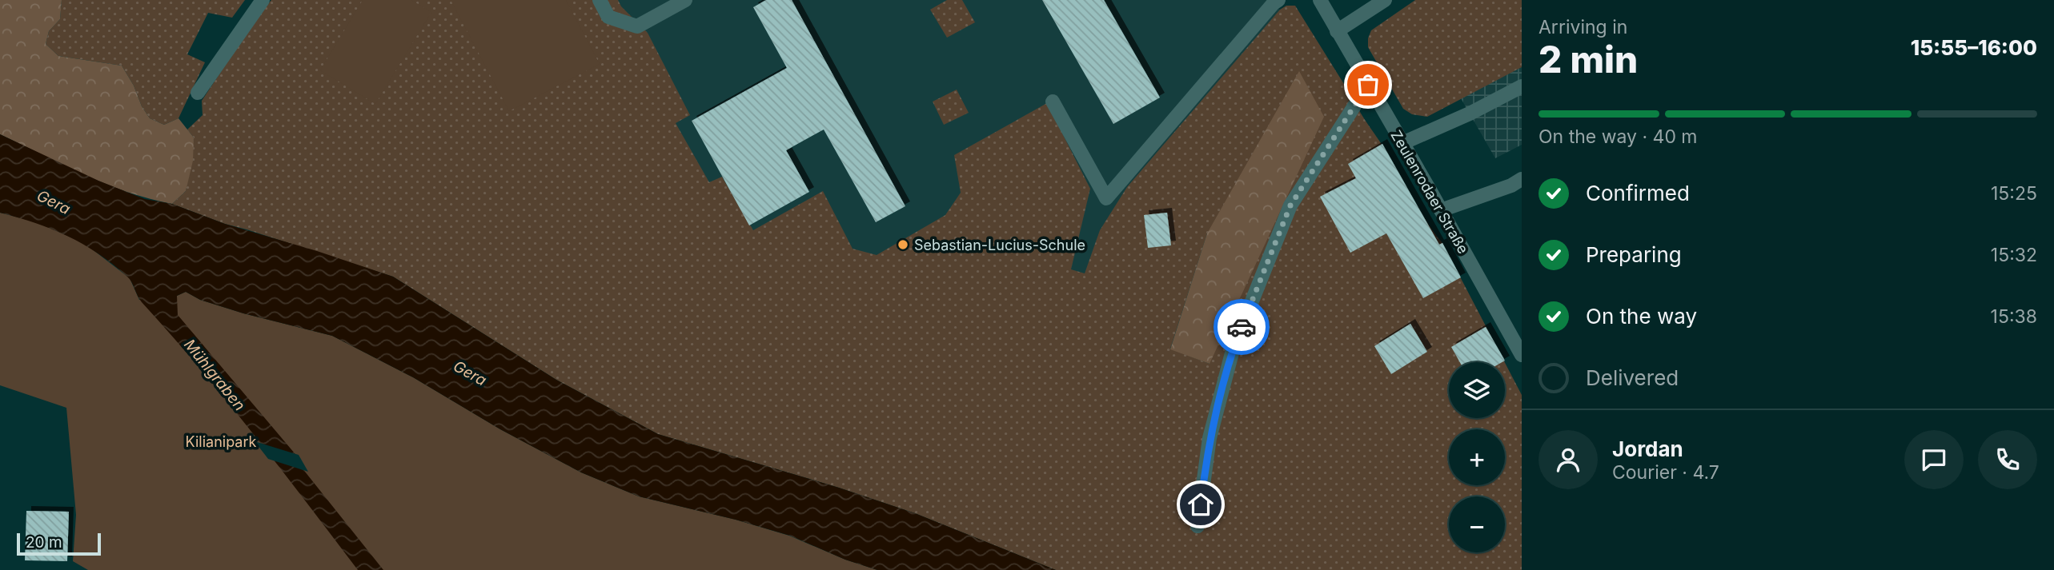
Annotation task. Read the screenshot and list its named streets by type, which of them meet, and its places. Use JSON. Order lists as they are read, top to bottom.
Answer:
{
  "streets": {
    "street": ["Zeulenrodaer Straße"]
  },
  "water": ["Gera", "Mühlgraben"],
  "parks": ["Kilianipark"],
  "places": ["Sebastian-Lucius-Schule"],
  "scale_bar": "20 m",
  "page": {
    "heading": ["2 min", "Arriving in", "15:55–16:00"],
    "panel": ["Jordan", "Courier · 4.7"],
    "bar": "On the way · 40 m",
    "list": [
      ["Confirmed", "15:25"],
      ["Preparing", "15:32"],
      ["On the way", "15:38"],
      "Delivered"
    ],
    "map_buttons": ["+", "−"],
    "scale": "20 m"
  }
}
